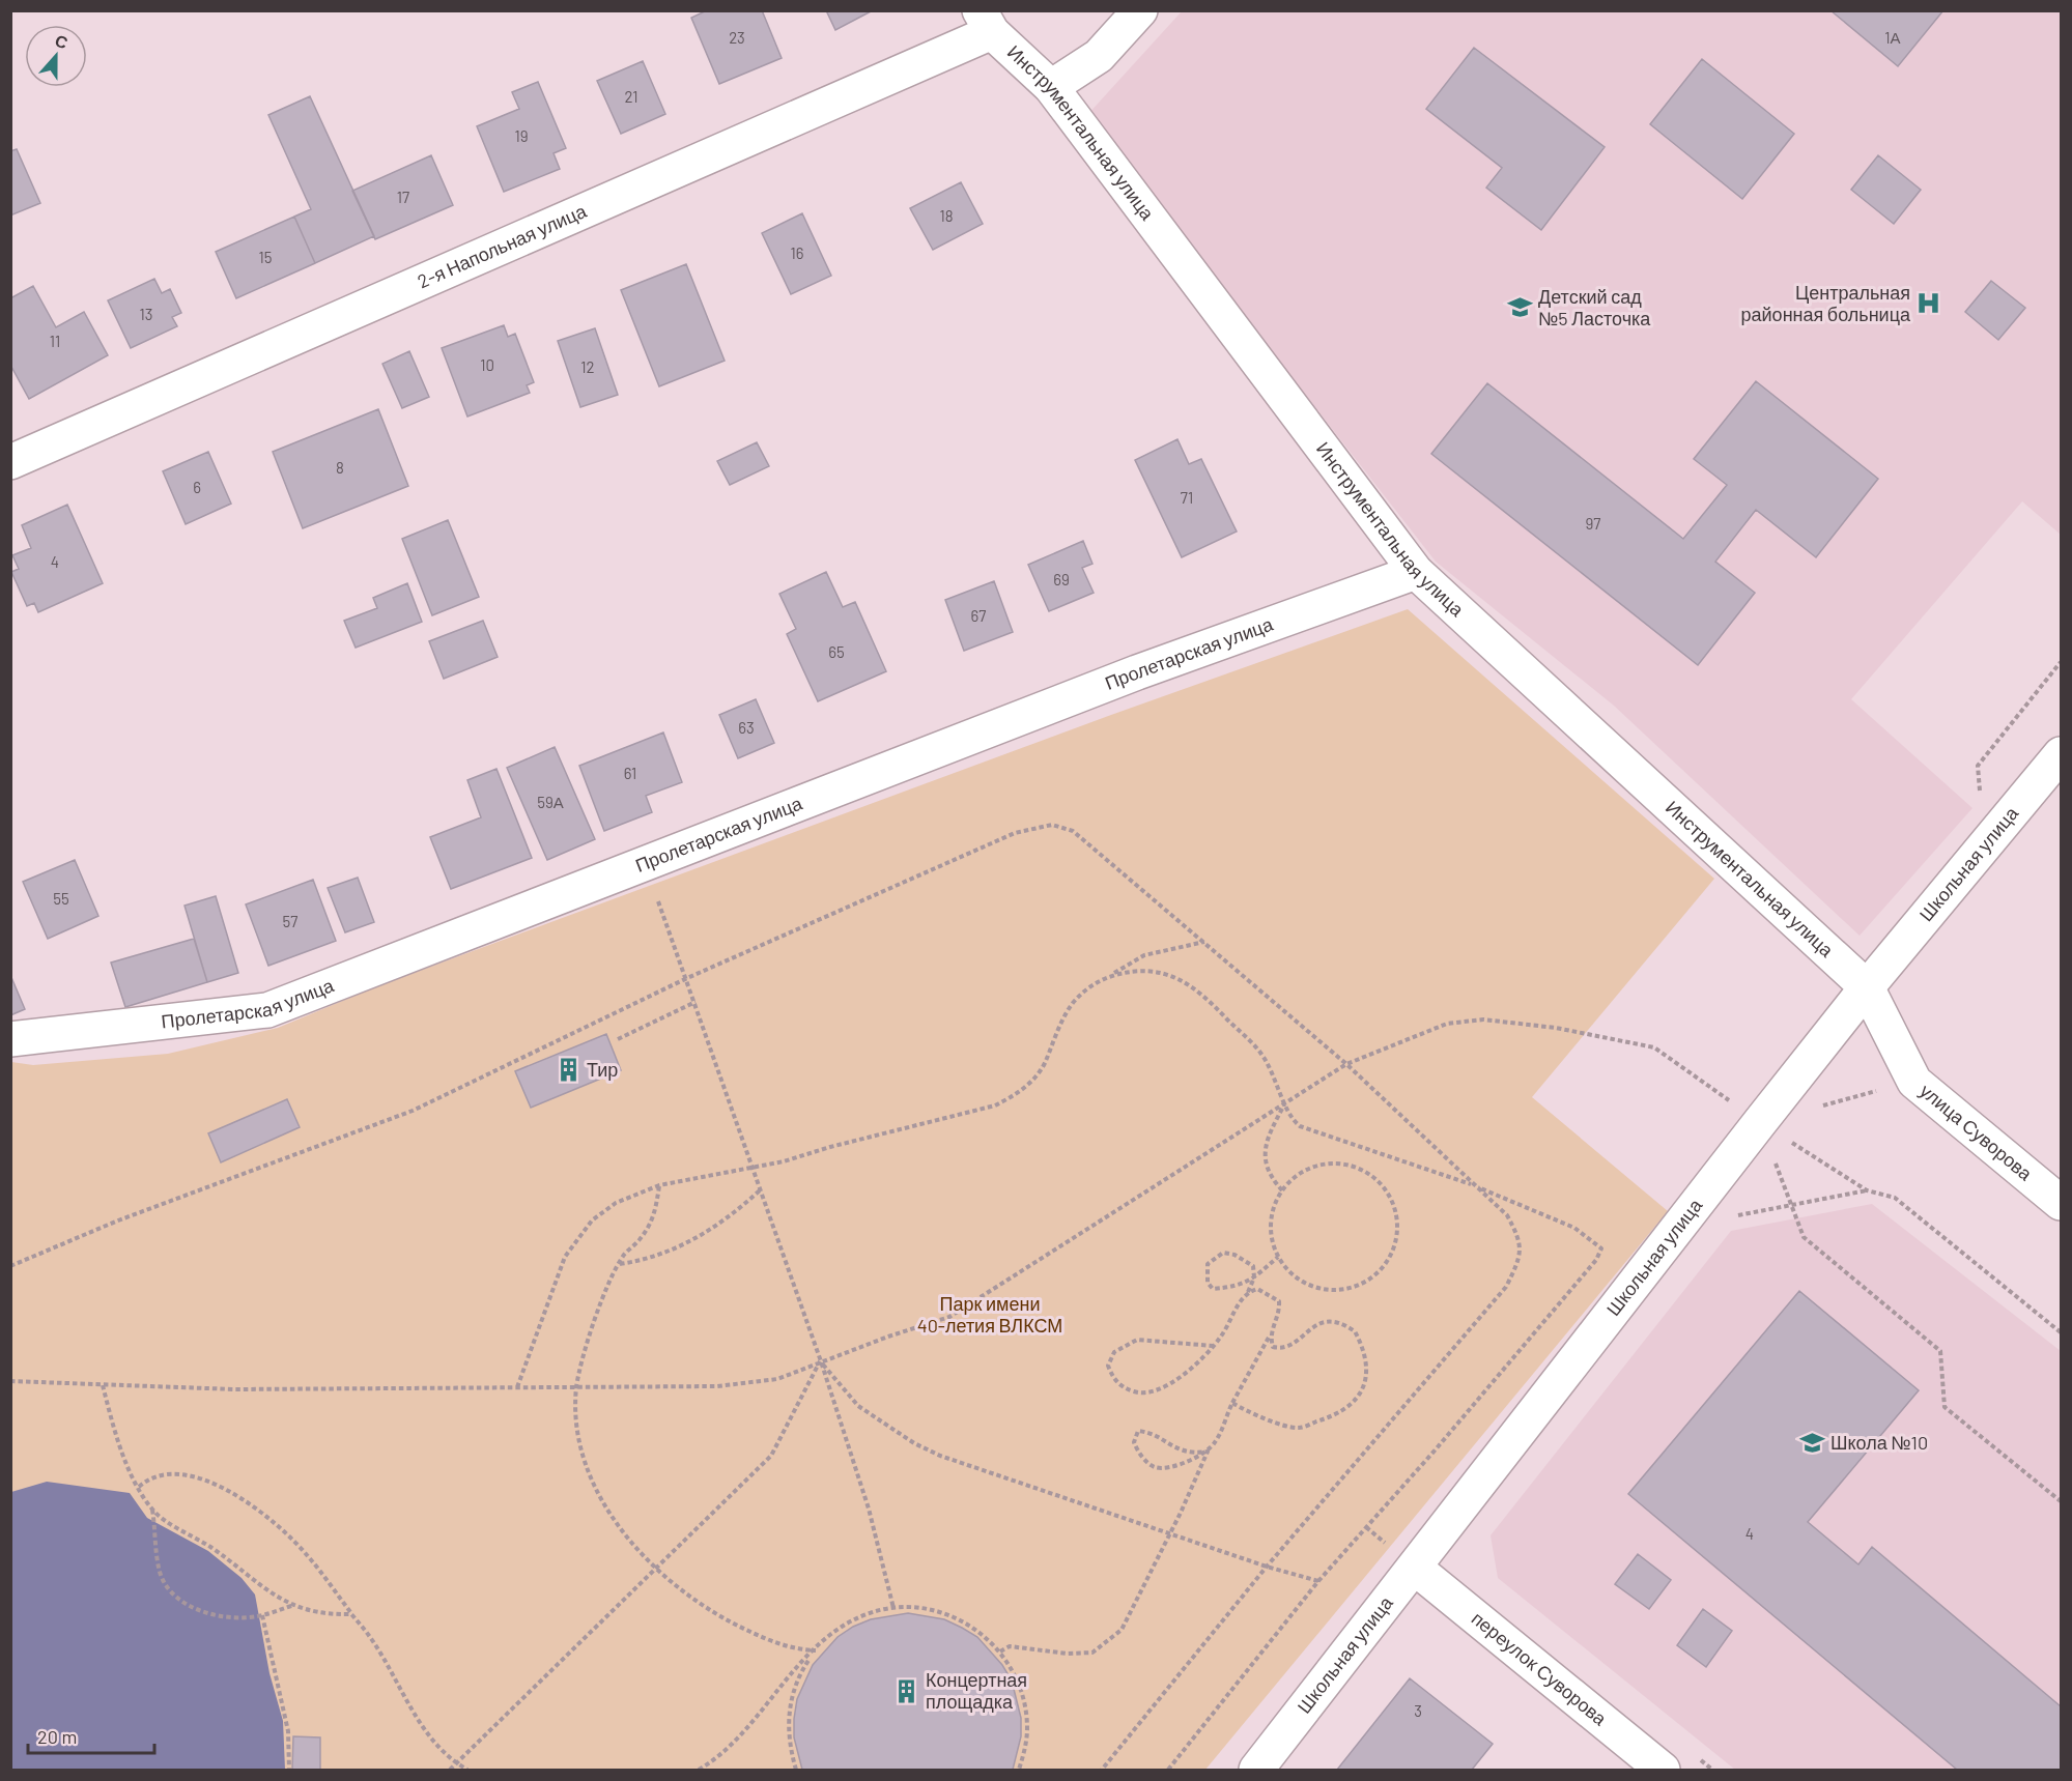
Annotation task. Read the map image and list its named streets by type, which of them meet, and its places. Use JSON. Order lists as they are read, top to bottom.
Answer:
{
  "streets": {
    "street": [
      "Инструментальная улица",
      "2-я Напольная улица",
      "Пролетарская улица",
      "Школьная улица",
      "улица Суворова",
      "переулок Суворова"
    ]
  },
  "crossings": [
    ["Инструментальная улица", "2-я Напольная улица"],
    ["Инструментальная улица", "Пролетарская улица"],
    ["Инструментальная улица", "Школьная улица"],
    ["Инструментальная улица", "улица Суворова"],
    ["Школьная улица", "улица Суворова"],
    ["Школьная улица", "переулок Суворова"]
  ],
  "parks": ["Парк имени 40-летия ВЛКСМ"],
  "places": {
    "hospital": ["Центральная районная больница"],
    "school or university": ["Детский сад №5 Ласточка", "Школа №10"],
    "building": ["Тир", "Концертная площадка"]
  },
  "house_numbers": [
    "23",
    "1А",
    "21",
    "19",
    "17",
    "18",
    "16",
    "15",
    "13",
    "11",
    "10",
    "12",
    "8",
    "6",
    "71",
    "97",
    "4",
    "69",
    "67",
    "65",
    "63",
    "61",
    "59А",
    "55",
    "57",
    "4",
    "3"
  ],
  "scale_bar": "20 m",
  "north": "top"
}
